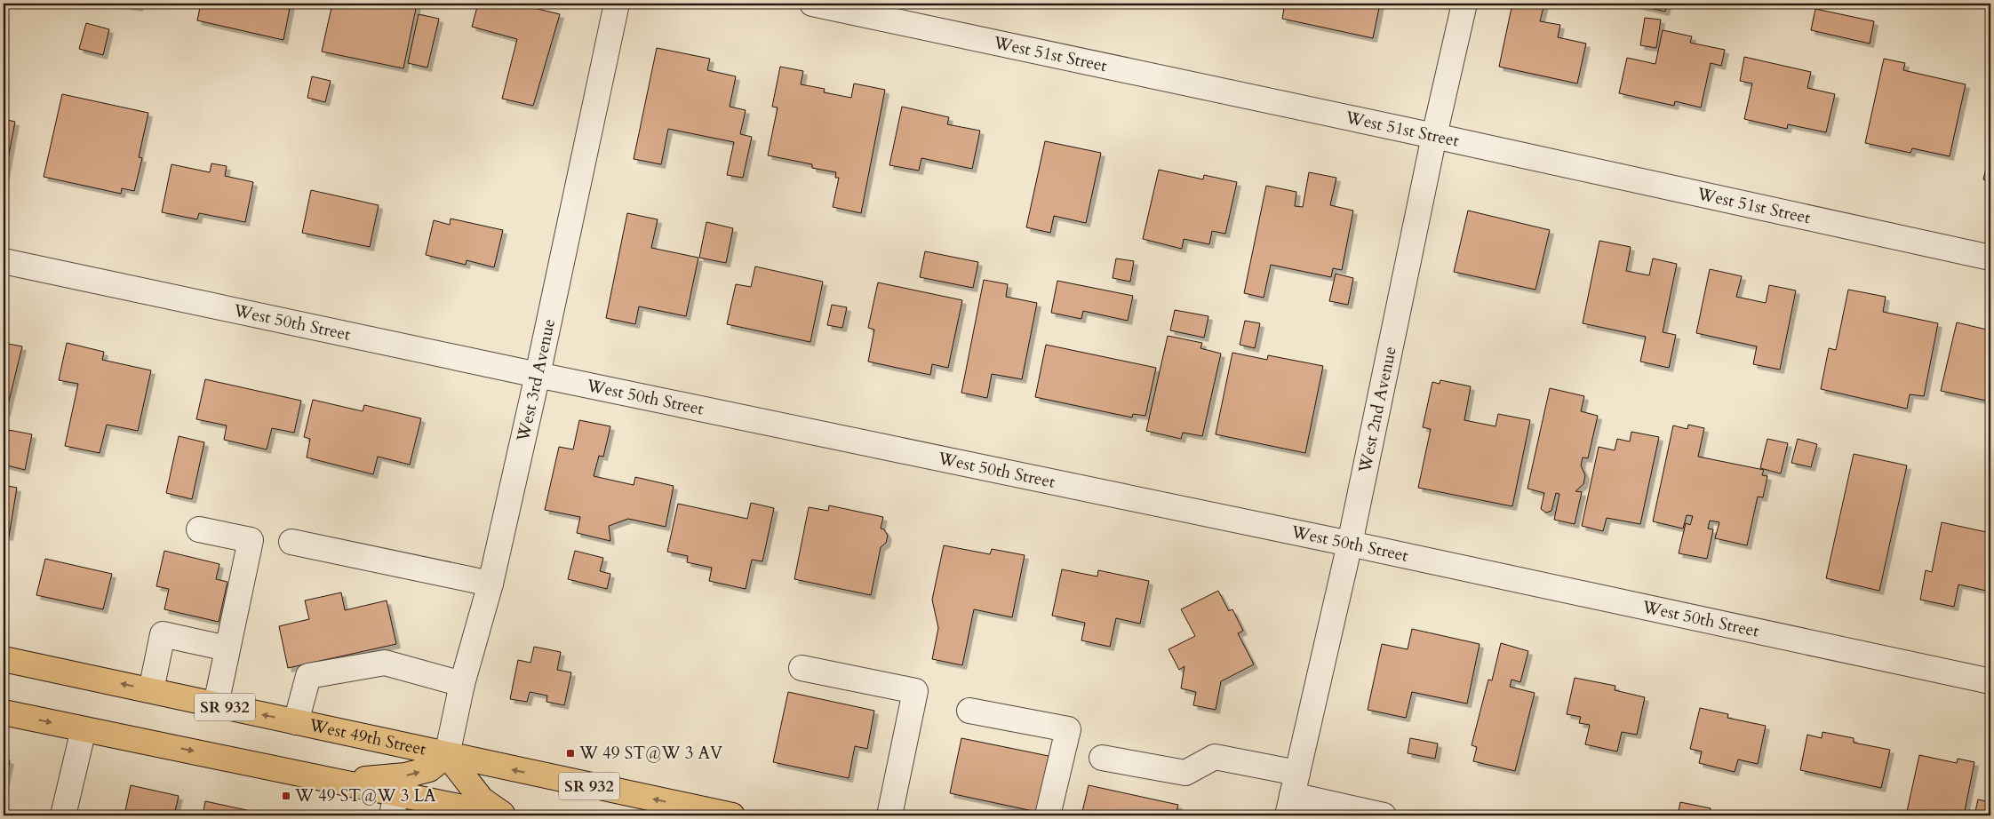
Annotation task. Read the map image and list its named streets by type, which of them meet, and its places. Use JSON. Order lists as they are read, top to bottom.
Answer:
{
  "streets": {
    "main road": ["SR 932", "West 49th Street"],
    "street": [
      "West 51st Street",
      "West 50th Street",
      "West 3rd Avenue",
      "West 2nd Avenue"
    ]
  },
  "crossings": [
    ["West 51st Street", "West 2nd Avenue"],
    ["West 50th Street", "West 3rd Avenue"],
    ["West 50th Street", "West 2nd Avenue"],
    ["West 3rd Avenue", "West 49th Street"]
  ],
  "places": {
    "transit": ["W 49 ST@W 3 AV", "W 49 ST@W 3 LA"]
  }
}
